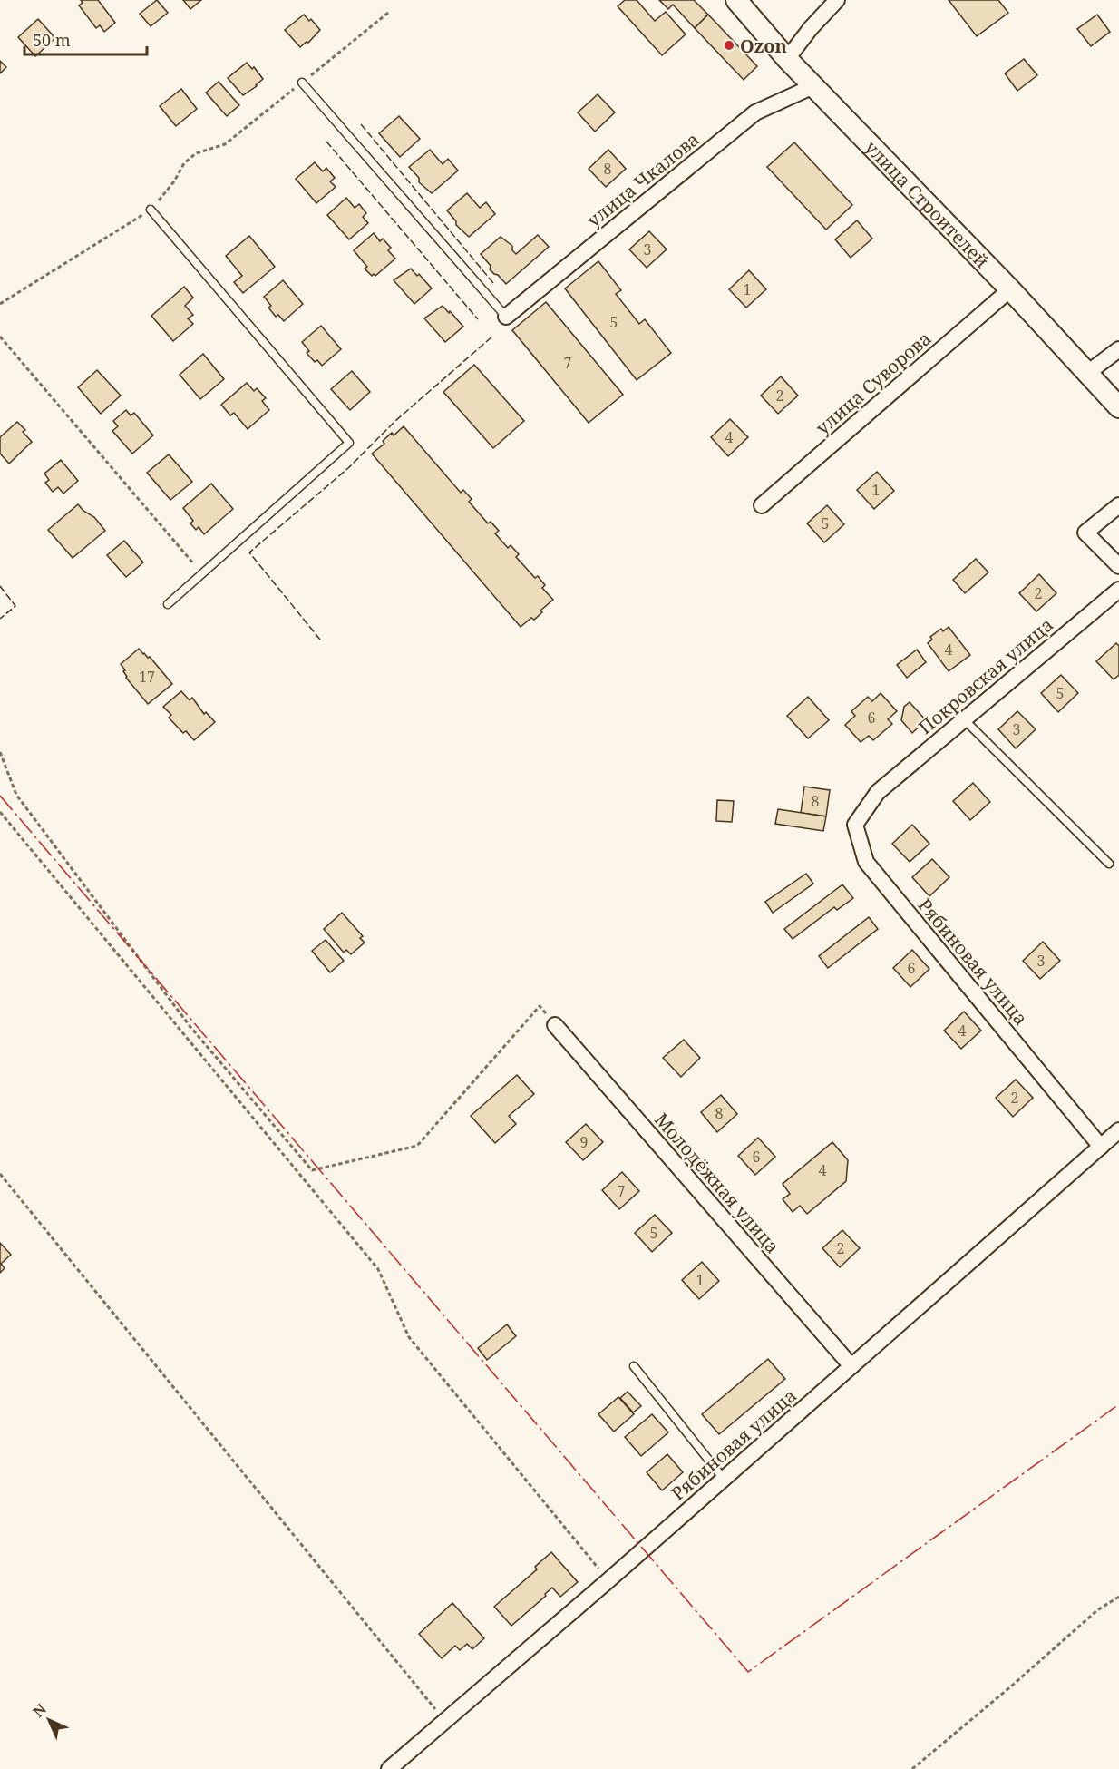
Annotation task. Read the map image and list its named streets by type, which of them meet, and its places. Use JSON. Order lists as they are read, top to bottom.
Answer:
{
  "streets": {
    "main road": ["улица Строителей"],
    "street": [
      "улица Чкалова",
      "улица Суворова",
      "Покровская улица",
      "Рябиновая улица",
      "Молодёжная улица"
    ]
  },
  "crossings": [
    ["улица Чкалова", "улица Строителей"],
    ["улица Строителей", "улица Суворова"],
    ["Покровская улица", "Рябиновая улица"],
    ["Рябиновая улица", "Молодёжная улица"]
  ],
  "places": ["Ozon"],
  "house_numbers": [
    "8",
    "3",
    "1",
    "5",
    "7",
    "2",
    "4",
    "1",
    "5",
    "2",
    "4",
    "17",
    "5",
    "6",
    "3",
    "8",
    "3",
    "6",
    "4",
    "2",
    "8",
    "9",
    "6",
    "4",
    "7",
    "5",
    "2",
    "1"
  ],
  "scale_bar": "50 m",
  "north": "top left"
}
